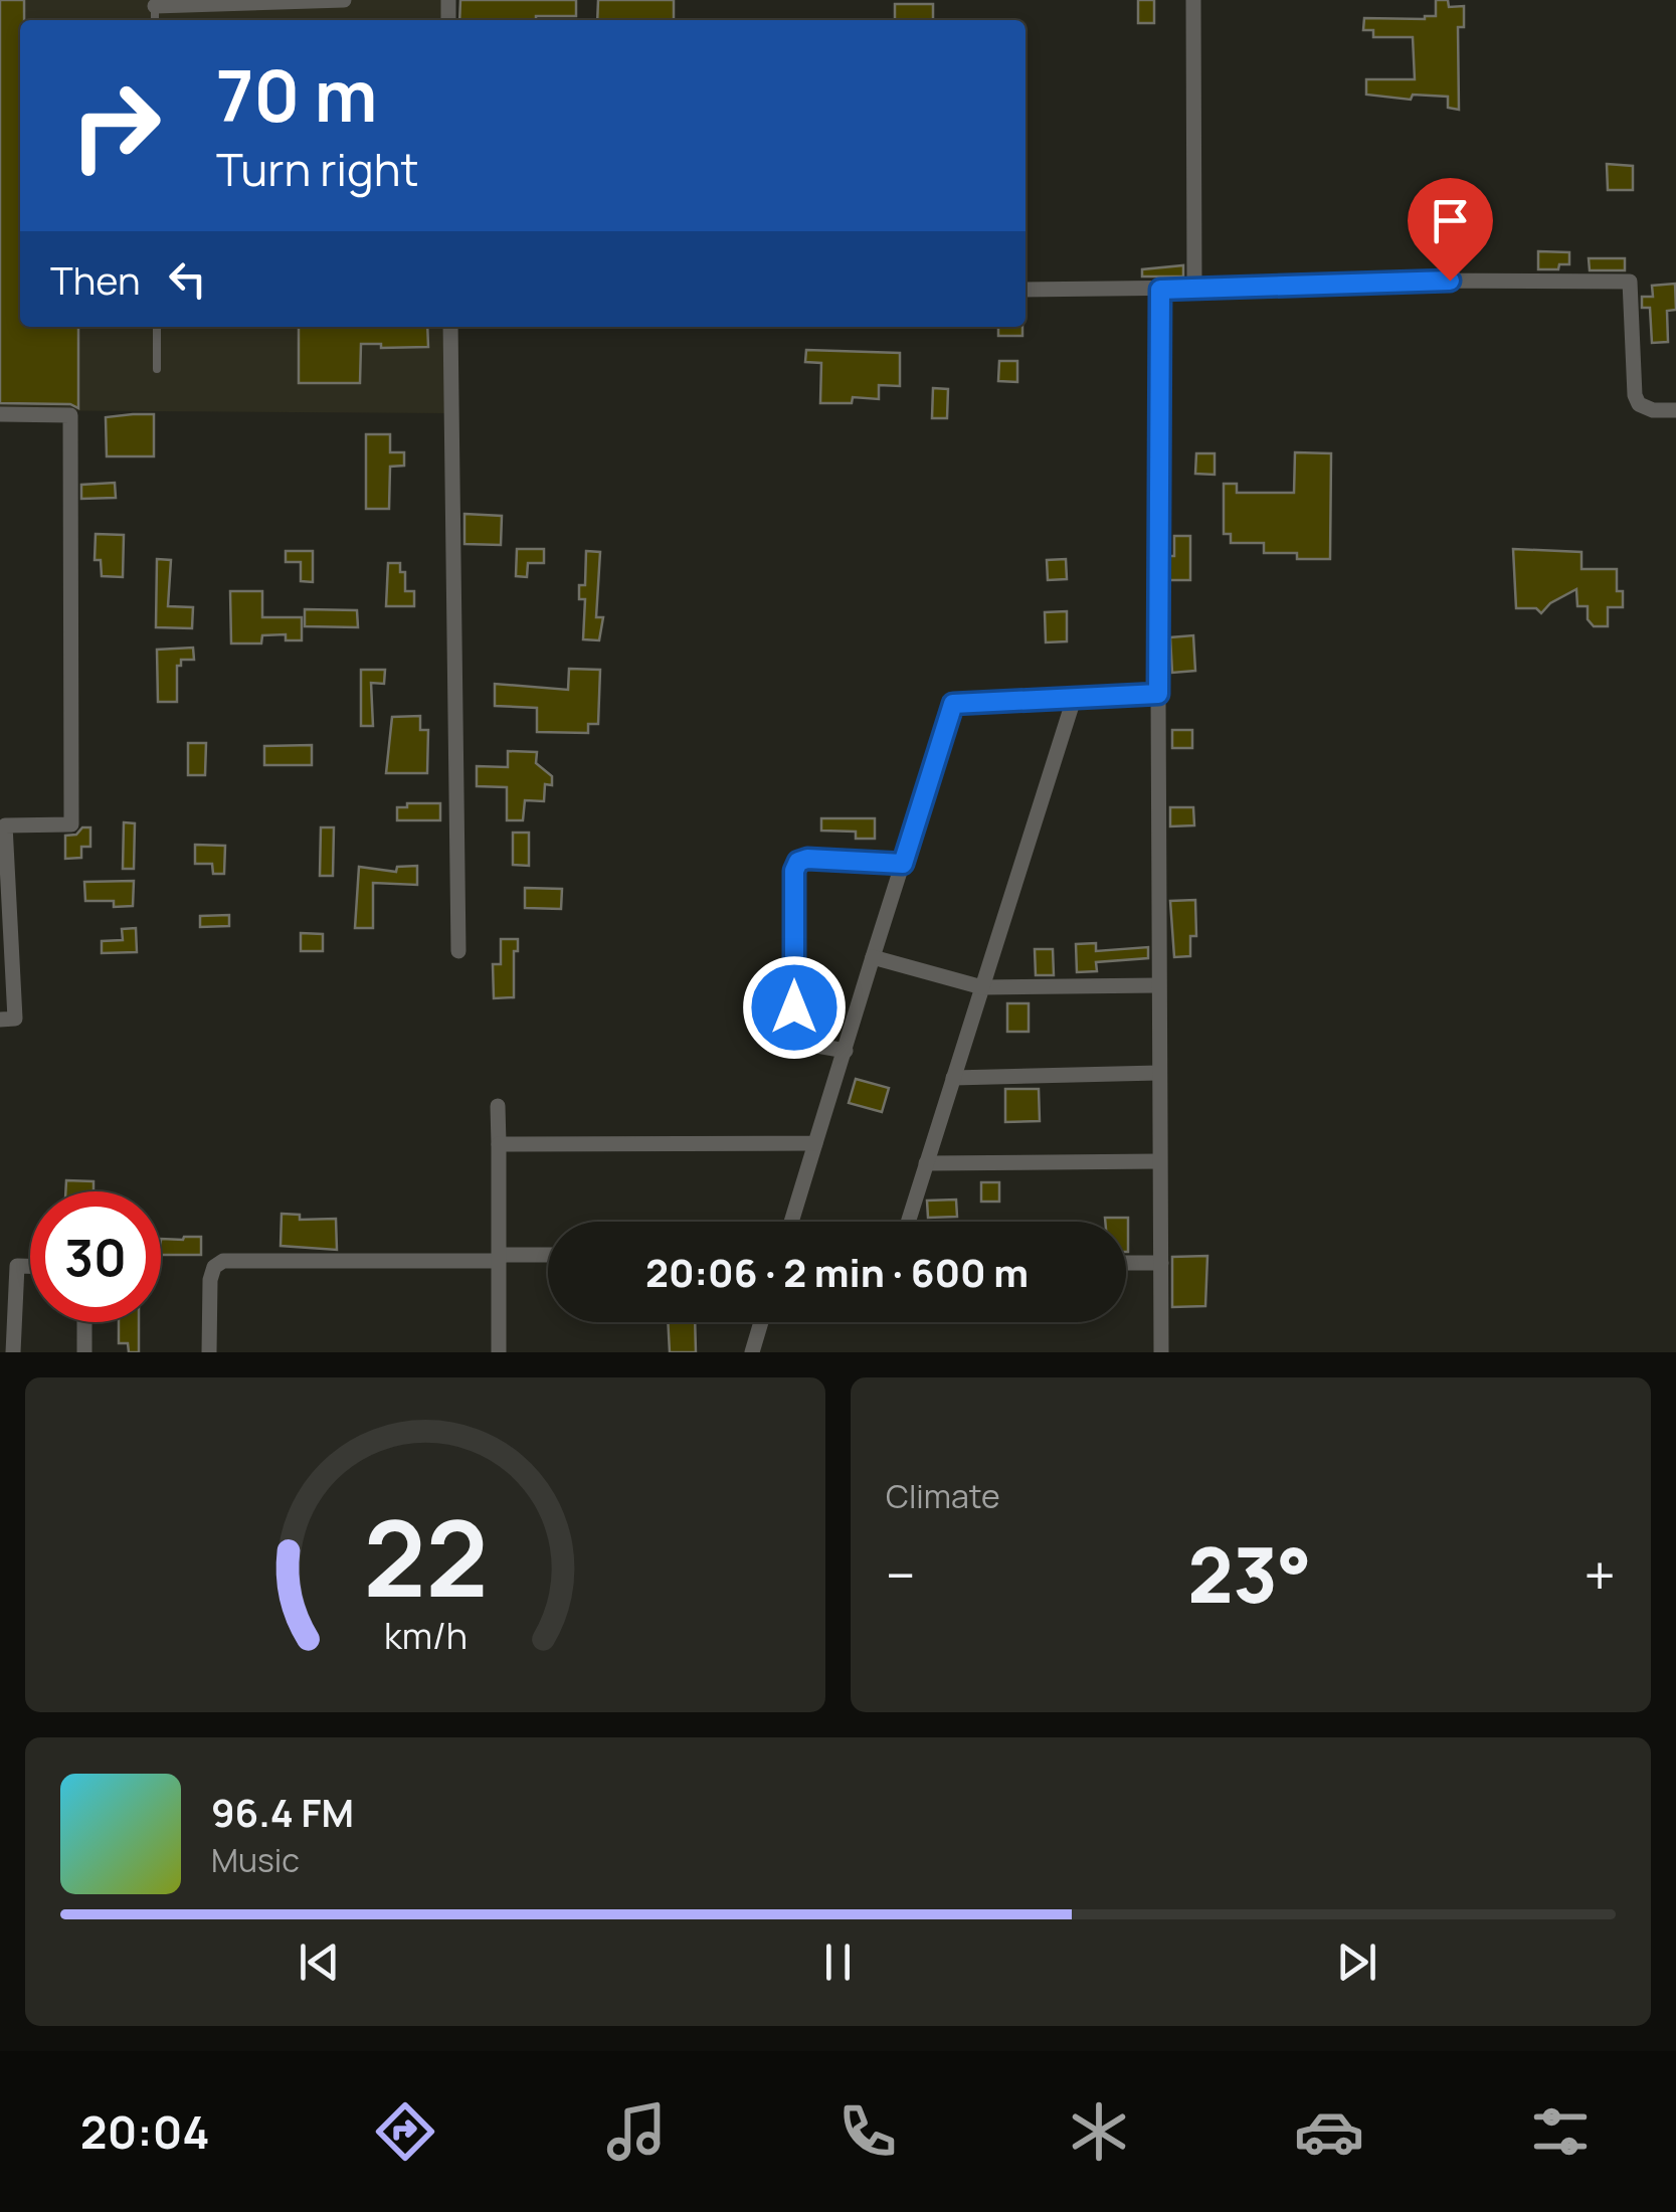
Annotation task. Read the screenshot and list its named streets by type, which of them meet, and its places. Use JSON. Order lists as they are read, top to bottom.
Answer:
{
  "page": {
    "turn": ["70 m", "Turn right"],
    "then": "Then",
    "limit": "30",
    "trip": "20:06 · 2 min · 600 m",
    "tile": "Climate",
    "heat": ["−", "23°", "+"],
    "song": ["96.4 FM", "Music"],
    "tabs": "20:04",
    "gauge": ["22", "km/h"]
  }
}
